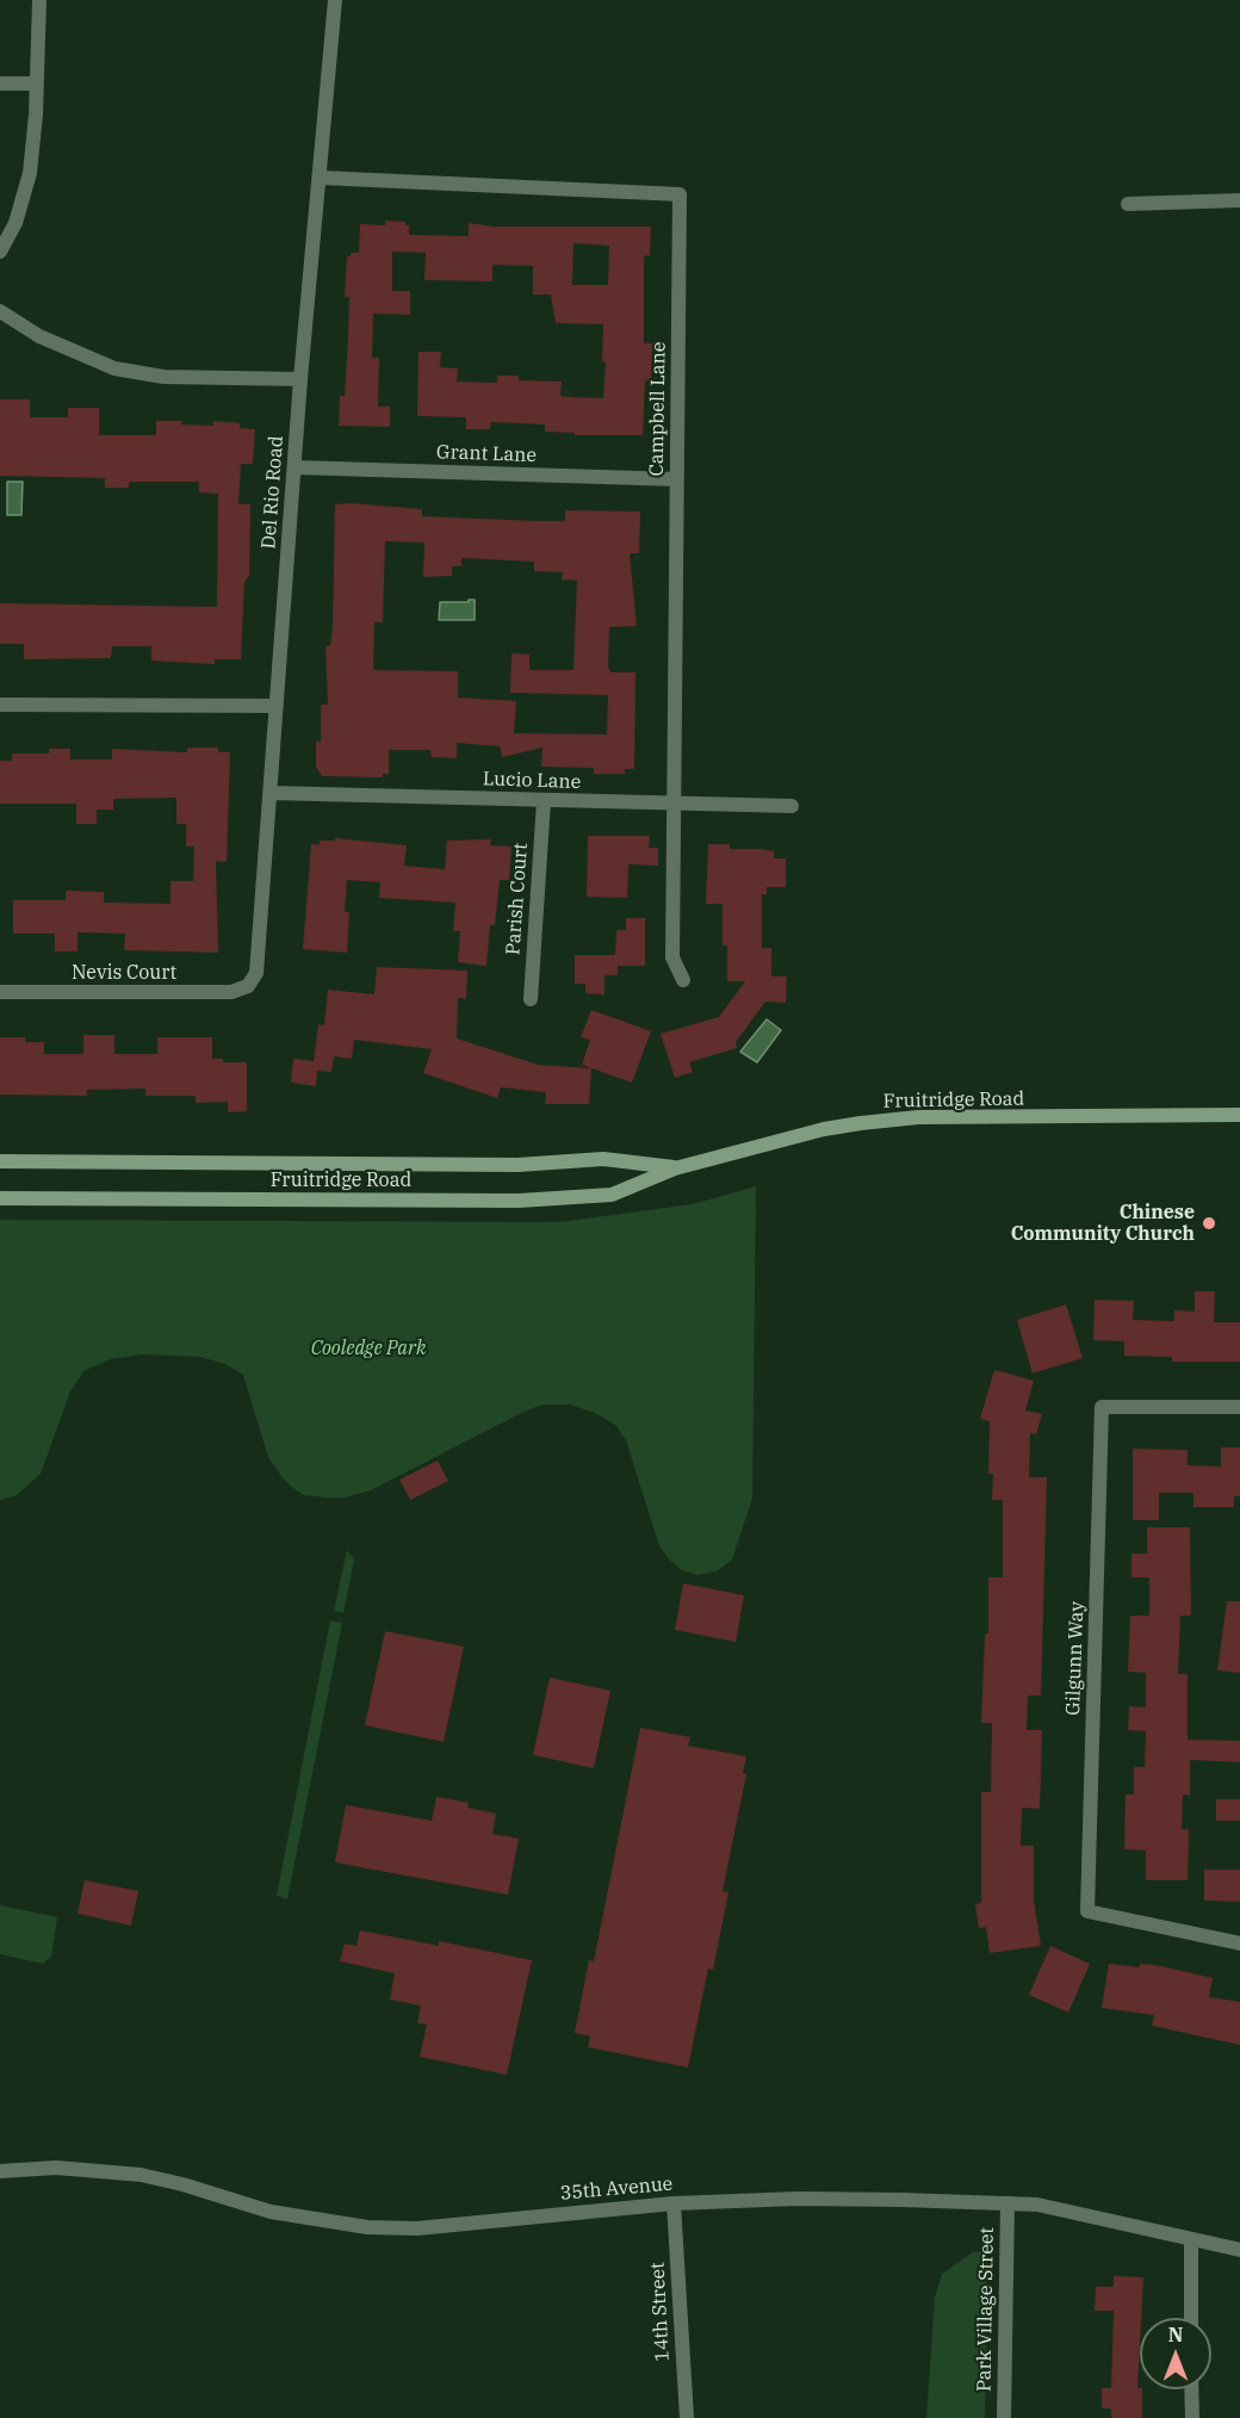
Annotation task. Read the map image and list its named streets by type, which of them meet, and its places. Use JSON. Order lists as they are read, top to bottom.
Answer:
{
  "streets": {
    "main road": ["Fruitridge Road"],
    "street": [
      "Campbell Lane",
      "Grant Lane",
      "Del Rio Road",
      "Lucio Lane",
      "Parish Court",
      "Nevis Court",
      "Gilgunn Way",
      "35th Avenue",
      "Park Village Street",
      "14th Street"
    ]
  },
  "crossings": [
    ["Campbell Lane", "Grant Lane"],
    ["Campbell Lane", "Del Rio Road"],
    ["Campbell Lane", "Lucio Lane"],
    ["Grant Lane", "Del Rio Road"],
    ["Del Rio Road", "Lucio Lane"],
    ["Del Rio Road", "Nevis Court"],
    ["Lucio Lane", "Parish Court"],
    ["35th Avenue", "Park Village Street"],
    ["35th Avenue", "14th Street"]
  ],
  "parks": ["Cooledge Park"],
  "places": ["Chinese Community Church"],
  "north": "top"
}
